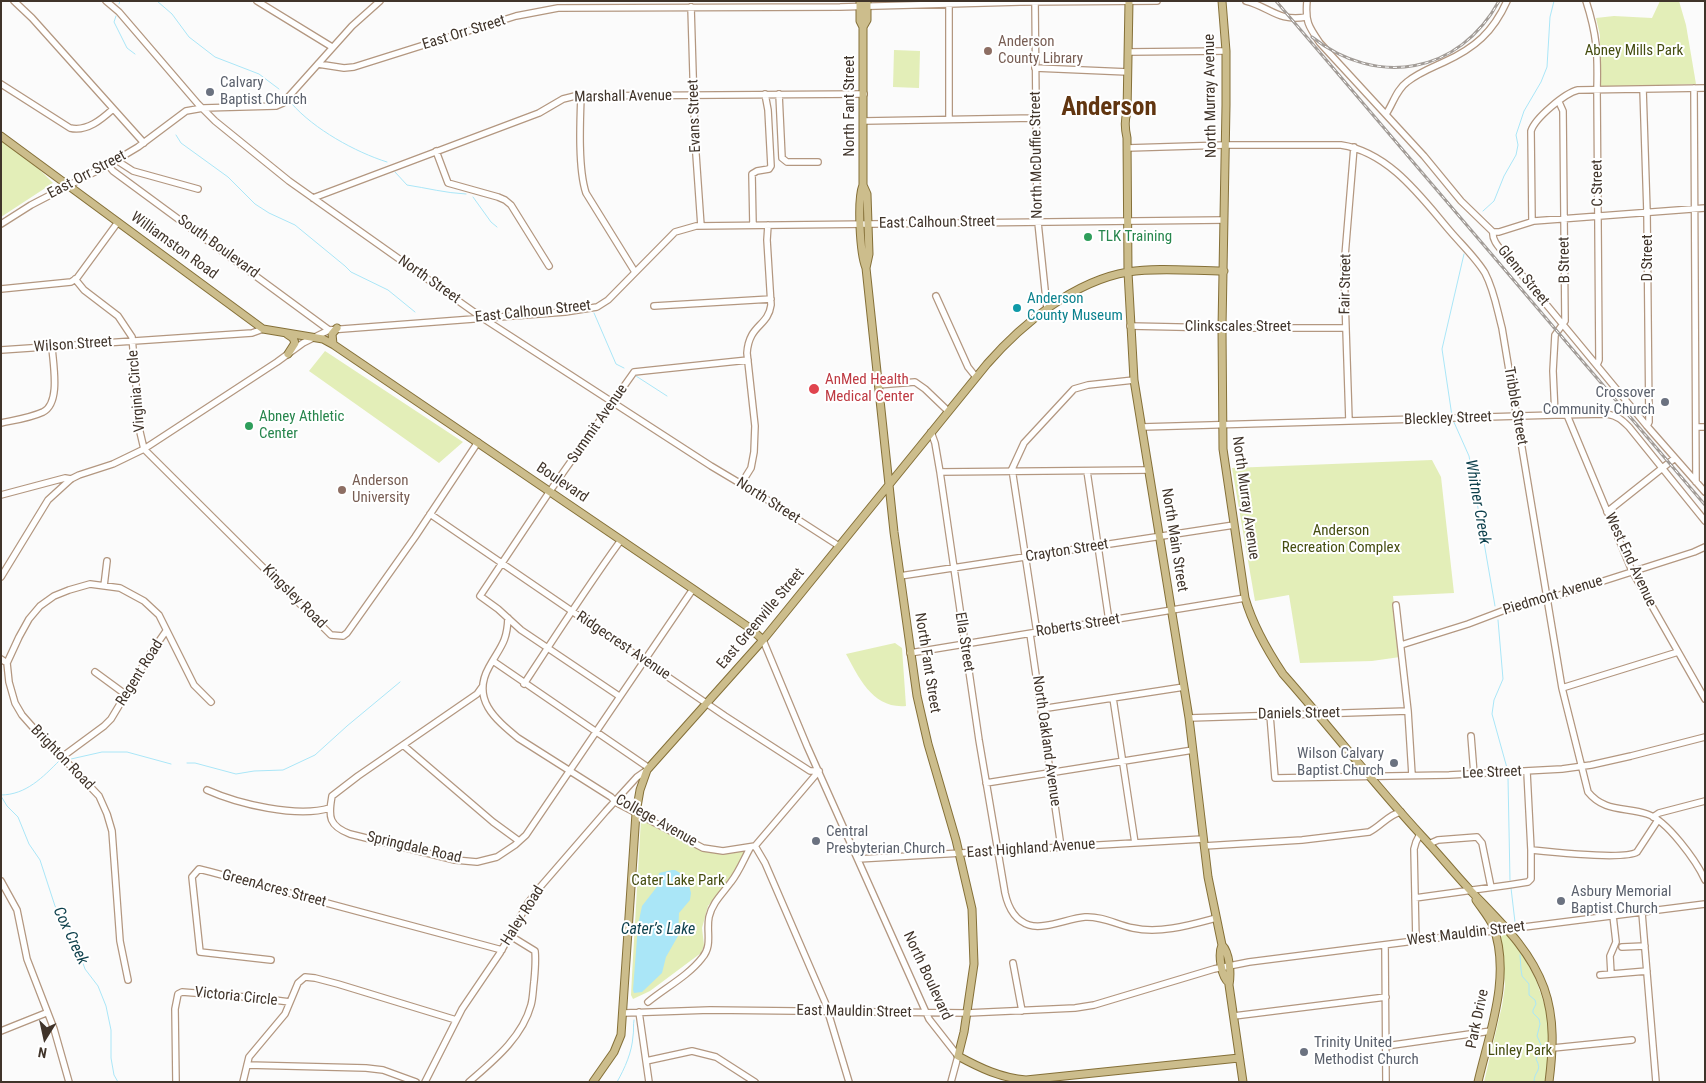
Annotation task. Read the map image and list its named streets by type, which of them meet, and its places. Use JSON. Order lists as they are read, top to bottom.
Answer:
{
  "streets": {
    "main road": [
      "North Murray Avenue",
      "North Fant Street",
      "Williamston Road",
      "Boulevard",
      "North Main Street",
      "East Greenville Street",
      "North Boulevard",
      "Park Drive"
    ],
    "street": [
      "East Orr Street",
      "Marshall Avenue",
      "Evans Street",
      "North McDuffie Street",
      "C Street",
      "East Calhoun Street",
      "South Boulevard",
      "D Street",
      "B Street",
      "Glenn Street",
      "North Street",
      "Fair Street",
      "Clinkscales Street",
      "Wilson Street",
      "Virginia Circle",
      "Tribble Street",
      "Bleckley Street",
      "Summit Avenue",
      "Crayton Street",
      "West End Avenue",
      "Piedmont Avenue",
      "Kingsley Road",
      "Roberts Street",
      "Ella Street",
      "Ridgecrest Avenue",
      "Regent Road",
      "Daniels Street",
      "North Oakland Avenue",
      "Brighton Road",
      "Lee Street",
      "College Avenue",
      "Springdale Road",
      "East Highland Avenue",
      "GreenAcres Street",
      "Haley Road",
      "West Mauldin Street",
      "Victoria Circle",
      "East Mauldin Street"
    ]
  },
  "crossings": [
    ["East Orr Street", "North Fant Street"],
    ["East Orr Street", "Evans Street"],
    ["East Orr Street", "North McDuffie Street"],
    ["East Orr Street", "Williamston Road"],
    ["East Orr Street", "South Boulevard"],
    ["East Orr Street", "North Street"],
    ["East Orr Street", "North Main Street"],
    ["North Murray Avenue", "East Calhoun Street"],
    ["North Murray Avenue", "Clinkscales Street"],
    ["North Murray Avenue", "Tribble Street"],
    ["North Murray Avenue", "Bleckley Street"],
    ["North Murray Avenue", "Crayton Street"],
    ["North Murray Avenue", "East Greenville Street"],
    ["North Murray Avenue", "Roberts Street"],
    ["North Murray Avenue", "Daniels Street"],
    ["North Murray Avenue", "Lee Street"],
    ["North Murray Avenue", "East Highland Avenue"],
    ["North Murray Avenue", "West Mauldin Street"],
    ["North Murray Avenue", "Park Drive"],
    ["Marshall Avenue", "North Fant Street"],
    ["Marshall Avenue", "Evans Street"],
    ["Marshall Avenue", "North Street"],
    ["North Fant Street", "East Calhoun Street"],
    ["North Fant Street", "Crayton Street"],
    ["North Fant Street", "East Greenville Street"],
    ["North Fant Street", "Roberts Street"],
    ["North Fant Street", "East Highland Avenue"],
    ["North Fant Street", "North Boulevard"],
    ["North Fant Street", "East Mauldin Street"],
    ["Evans Street", "East Calhoun Street"],
    ["North McDuffie Street", "East Calhoun Street"],
    ["North McDuffie Street", "East Greenville Street"],
    ["C Street", "Glenn Street"],
    ["East Calhoun Street", "Williamston Road"],
    ["East Calhoun Street", "South Boulevard"],
    ["East Calhoun Street", "North Street"],
    ["East Calhoun Street", "Virginia Circle"],
    ["East Calhoun Street", "North Main Street"],
    ["East Calhoun Street", "Kingsley Road"],
    ["Williamston Road", "Wilson Street"],
    ["Williamston Road", "Boulevard"],
    ["D Street", "Glenn Street"],
    ["B Street", "Glenn Street"],
    ["B Street", "Bleckley Street"],
    ["North Street", "Summit Avenue"],
    ["North Street", "East Greenville Street"],
    ["Fair Street", "Clinkscales Street"],
    ["Fair Street", "Tribble Street"],
    ["Fair Street", "Bleckley Street"],
    ["Clinkscales Street", "North Main Street"],
    ["Wilson Street", "Virginia Circle"],
    ["Virginia Circle", "Kingsley Road"],
    ["Tribble Street", "Bleckley Street"],
    ["Tribble Street", "North Main Street"],
    ["Tribble Street", "Piedmont Avenue"],
    ["Tribble Street", "Lee Street"],
    ["Bleckley Street", "North Main Street"],
    ["Bleckley Street", "West End Avenue"],
    ["Summit Avenue", "Boulevard"],
    ["Summit Avenue", "Ridgecrest Avenue"],
    ["Boulevard", "Kingsley Road"],
    ["Boulevard", "East Greenville Street"],
    ["Boulevard", "Springdale Road"],
    ["Boulevard", "North Boulevard"],
    ["North Main Street", "Crayton Street"],
    ["North Main Street", "East Greenville Street"],
    ["North Main Street", "Roberts Street"],
    ["North Main Street", "Ella Street"],
    ["North Main Street", "Daniels Street"],
    ["North Main Street", "East Highland Avenue"],
    ["North Main Street", "West Mauldin Street"],
    ["North Main Street", "North Boulevard"],
    ["North Main Street", "East Mauldin Street"],
    ["Crayton Street", "Ella Street"],
    ["West End Avenue", "Piedmont Avenue"],
    ["Kingsley Road", "Ridgecrest Avenue"],
    ["East Greenville Street", "Ella Street"],
    ["East Greenville Street", "Ridgecrest Avenue"],
    ["East Greenville Street", "College Avenue"],
    ["East Greenville Street", "Haley Road"],
    ["East Greenville Street", "North Boulevard"],
    ["East Greenville Street", "East Mauldin Street"],
    ["Roberts Street", "Ella Street"],
    ["Roberts Street", "North Oakland Avenue"],
    ["Ella Street", "East Highland Avenue"],
    ["Ridgecrest Avenue", "Springdale Road"],
    ["Ridgecrest Avenue", "North Boulevard"],
    ["Regent Road", "Brighton Road"],
    ["Daniels Street", "Lee Street"],
    ["North Oakland Avenue", "East Highland Avenue"],
    ["College Avenue", "Springdale Road"],
    ["College Avenue", "Haley Road"],
    ["East Highland Avenue", "North Boulevard"],
    ["GreenAcres Street", "Haley Road"],
    ["West Mauldin Street", "East Mauldin Street"],
    ["West Mauldin Street", "Park Drive"],
    ["North Boulevard", "East Mauldin Street"]
  ],
  "districts": ["Anderson"],
  "water": ["Whitner Creek", "Cater’s Lake", "Cox Creek"],
  "parks": [
    "Abney Mills Park",
    "Anderson Recreation Complex",
    "Cater Lake Park",
    "Linley Park"
  ],
  "places": [
    "Anderson County Library",
    "Calvary Baptist Church",
    "TLK Training",
    "Anderson County Museum",
    "AnMed Health Medical Center",
    "Crossover Community Church",
    "Abney Athletic Center",
    "Anderson University",
    "Wilson Calvary Baptist Church",
    "Central Presbyterian Church",
    "Asbury Memorial Baptist Church",
    "Trinity United Methodist Church"
  ],
  "north": "bottom"
}
